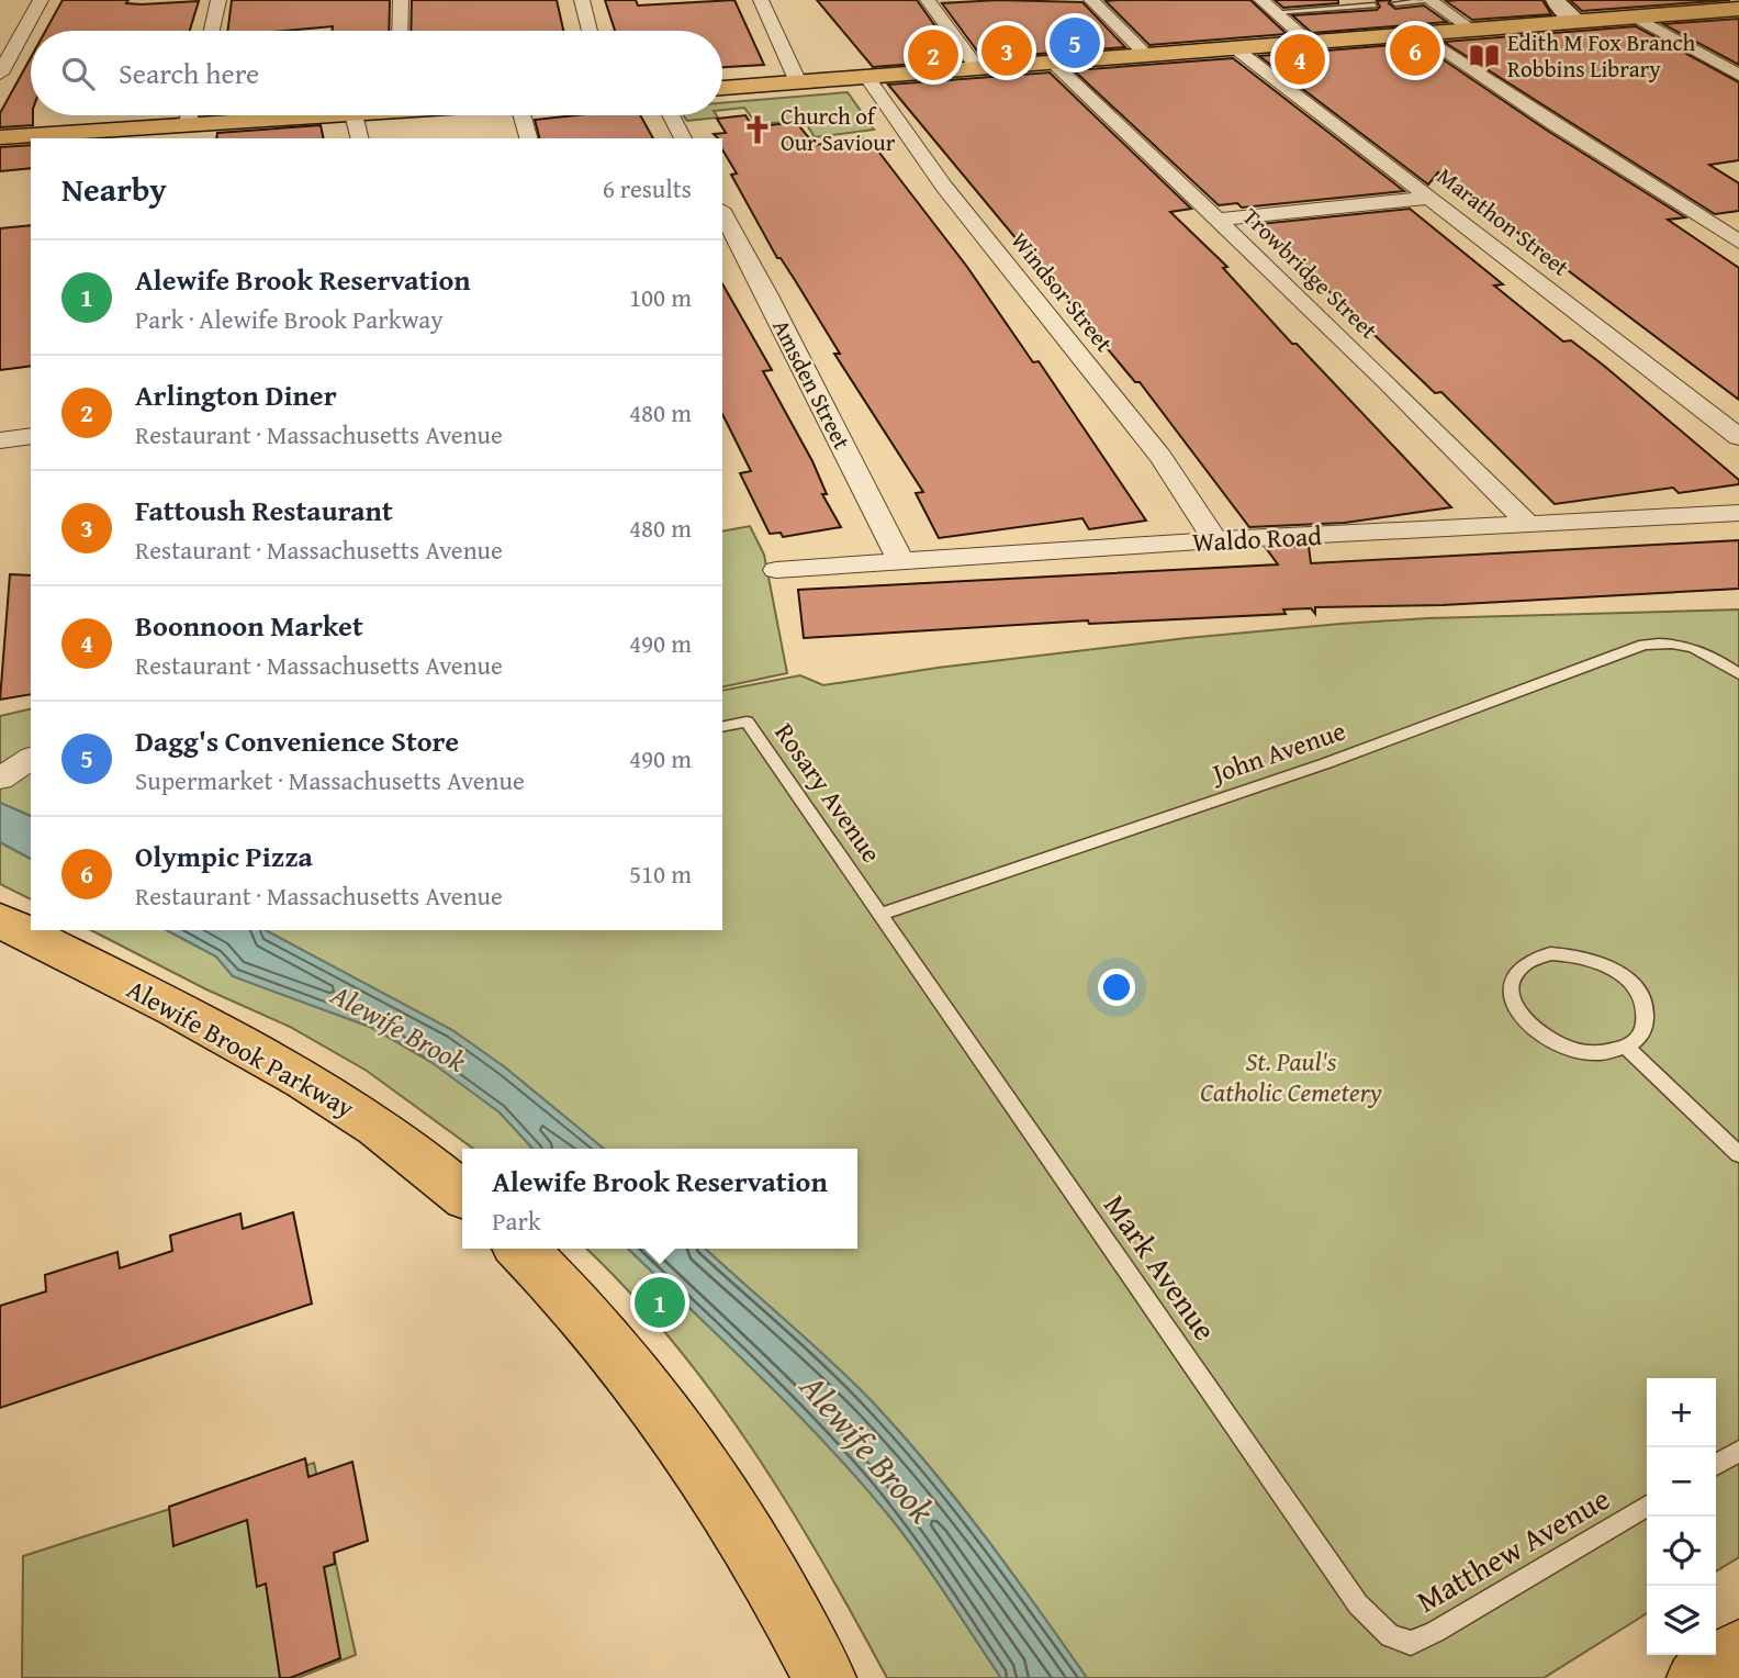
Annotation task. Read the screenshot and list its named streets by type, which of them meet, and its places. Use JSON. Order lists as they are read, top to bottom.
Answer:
{
  "streets": {
    "main road": ["Alewife Brook Parkway"],
    "street": [
      "Marathon Street",
      "Trowbridge Street",
      "Windsor Street",
      "Amsden Street",
      "Waldo Road"
    ],
    "lane": [
      "John Avenue",
      "Rosary Avenue",
      "Mark Avenue",
      "Matthew Avenue"
    ]
  },
  "crossings": [
    ["Trowbridge Street", "Waldo Road"],
    ["Windsor Street", "Waldo Road"],
    ["Amsden Street", "Waldo Road"],
    ["John Avenue", "Rosary Avenue"],
    ["John Avenue", "Mark Avenue"],
    ["Rosary Avenue", "Mark Avenue"],
    ["Mark Avenue", "Matthew Avenue"]
  ],
  "water": ["Alewife Brook"],
  "parks": ["St. Paul's Catholic Cemetery"],
  "places": {
    "library": ["Edith M Fox Branch Robbins Library"],
    "church": ["Church of Our Saviour"]
  },
  "page": {
    "pins": [
      "5",
      "3",
      "6",
      "2",
      "4",
      "1"
    ],
    "search": "Search here",
    "heading": ["Nearby", "6 results"],
    "list": [
      {
        "mark": "1",
        "name": "Alewife Brook Reservation",
        "note": "Park · Alewife Brook Parkway",
        "value": "100 m"
      },
      {
        "mark": "2",
        "name": "Arlington Diner",
        "note": "Restaurant · Massachusetts Avenue",
        "value": "480 m"
      },
      {
        "mark": "3",
        "name": "Fattoush Restaurant",
        "note": "Restaurant · Massachusetts Avenue",
        "value": "480 m"
      },
      {
        "mark": "4",
        "name": "Boonnoon Market",
        "note": "Restaurant · Massachusetts Avenue",
        "value": "490 m"
      },
      {
        "mark": "5",
        "name": "Dagg's Convenience Store",
        "note": "Supermarket · Massachusetts Avenue",
        "value": "490 m"
      },
      {
        "mark": "6",
        "name": "Olympic Pizza",
        "note": "Restaurant · Massachusetts Avenue",
        "value": "510 m"
      }
    ],
    "popup": ["Alewife Brook Reservation", "Park"],
    "map_buttons": ["+", "−"]
  }
}
